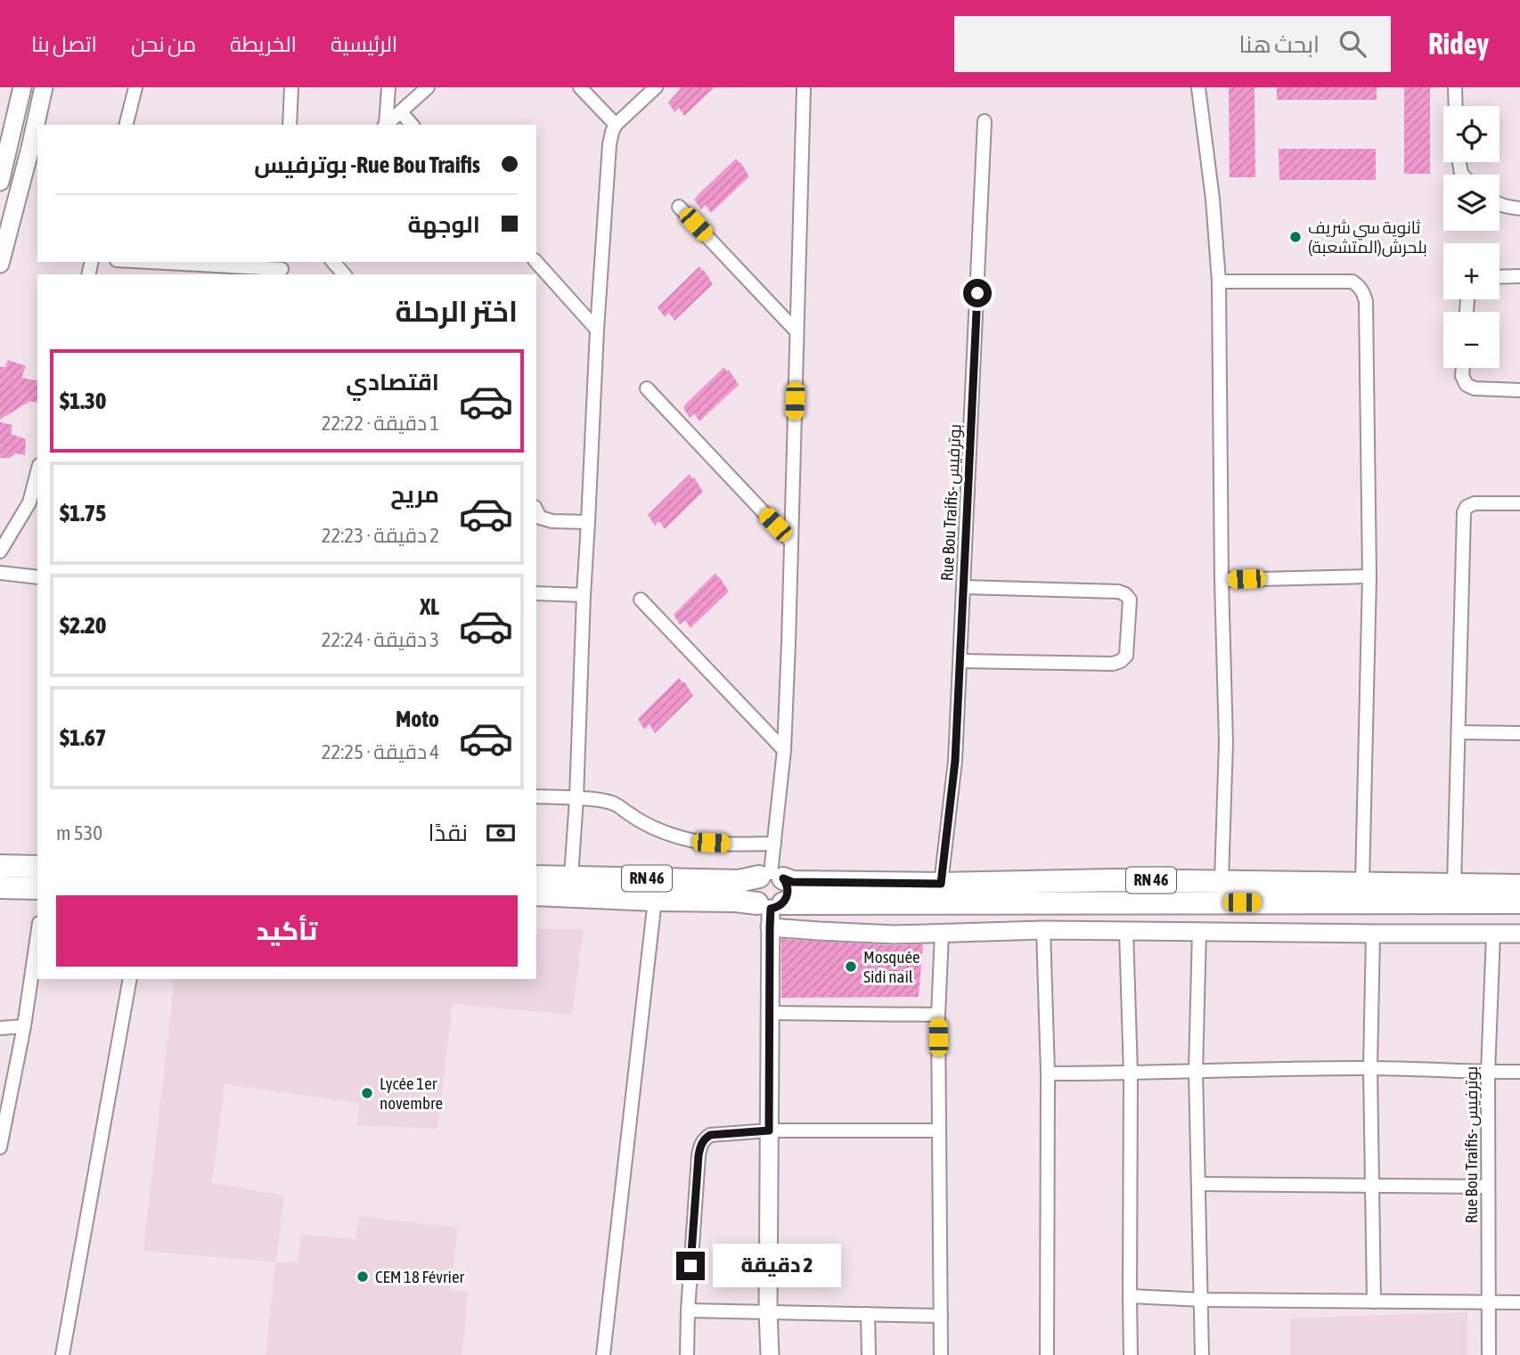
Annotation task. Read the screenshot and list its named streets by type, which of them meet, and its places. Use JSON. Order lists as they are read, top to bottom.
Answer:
{
  "streets": {
    "highway": ["RN 46"],
    "street": ["Rue Bou Traifis- بوترفيس"]
  },
  "crossings": [
    ["Rue Bou Traifis- بوترفيس", "RN 46"]
  ],
  "places": [
    "ثانوية سي شريف بلحرش(المتشعبة)",
    "Mosquée Sidi nail",
    "Lycée 1er novembre",
    "CEM 18 Février"
  ],
  "page": {
    "header": "Ridey",
    "search": "ابحث هنا",
    "nav": [
      "الرئيسية",
      "الخريطة",
      "من نحن",
      "اتصل بنا"
    ],
    "map_buttons": ["+", "−"],
    "banner": ["Rue Bou Traifis- بوترفيس", "الوجهة"],
    "heading": "اختر الرحلة",
    "list": [
      {
        "name": "اقتصادي",
        "note": "1 دقيقة · 22:22",
        "value": "$1.30"
      },
      {
        "name": "مريح",
        "note": "2 دقيقة · 22:23",
        "value": "$1.75"
      },
      {
        "name": "XL",
        "note": "3 دقيقة · 22:24",
        "value": "$2.20"
      },
      {
        "name": "Moto",
        "note": "4 دقيقة · 22:25",
        "value": "$1.67"
      }
    ],
    "pay": ["نقدًا", "530 m"],
    "buttons": "تأكيد",
    "bubble": "2 دقيقة"
  }
}
